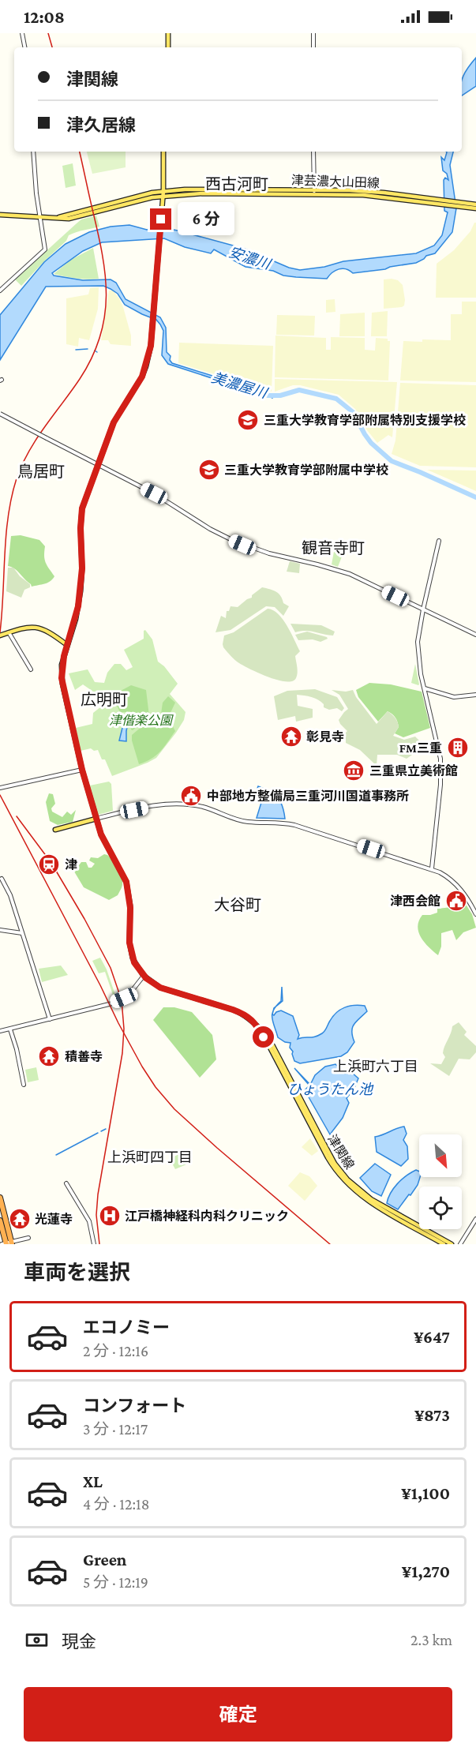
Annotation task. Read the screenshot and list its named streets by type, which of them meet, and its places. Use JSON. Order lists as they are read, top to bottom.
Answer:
{
  "streets": {
    "main road": ["津芸濃大山田線", "津関線"]
  },
  "crossings": [
    ["津芸濃大山田線", "津関線"]
  ],
  "districts": [
    "西古河町",
    "鳥居町",
    "観音寺町",
    "広明町",
    "大谷町",
    "上浜町六丁目",
    "上浜町四丁目"
  ],
  "water": ["安濃川", "美濃屋川", "ひょうたん池"],
  "parks": ["津偕楽公園"],
  "places": {
    "school or university": ["三重大学教育学部附属特別支援学校", "三重大学教育学部附属中学校"],
    "temple": ["彰見寺", "積善寺", "光蓮寺"],
    "building": ["FM三重"],
    "museum": ["三重県立美術館"],
    "public building": ["中部地方整備局三重河川国道事務所", "津西会館"],
    "station": ["津"],
    "hospital": ["江戸橋神経科内科クリニック"]
  },
  "north": "bottom right",
  "page": {
    "status": "12:08",
    "banner": ["津関線", "津久居線"],
    "bubble": "6 分",
    "heading": "車両を選択",
    "list": [
      {
        "name": "エコノミー",
        "note": "2 分 · 12:16",
        "value": "¥647"
      },
      {
        "name": "コンフォート",
        "note": "3 分 · 12:17",
        "value": "¥873"
      },
      {
        "name": "XL",
        "note": "4 分 · 12:18",
        "value": "¥1,100"
      },
      {
        "name": "Green",
        "note": "5 分 · 12:19",
        "value": "¥1,270"
      }
    ],
    "pay": ["現金", "2.3 km"],
    "buttons": "確定"
  }
}
